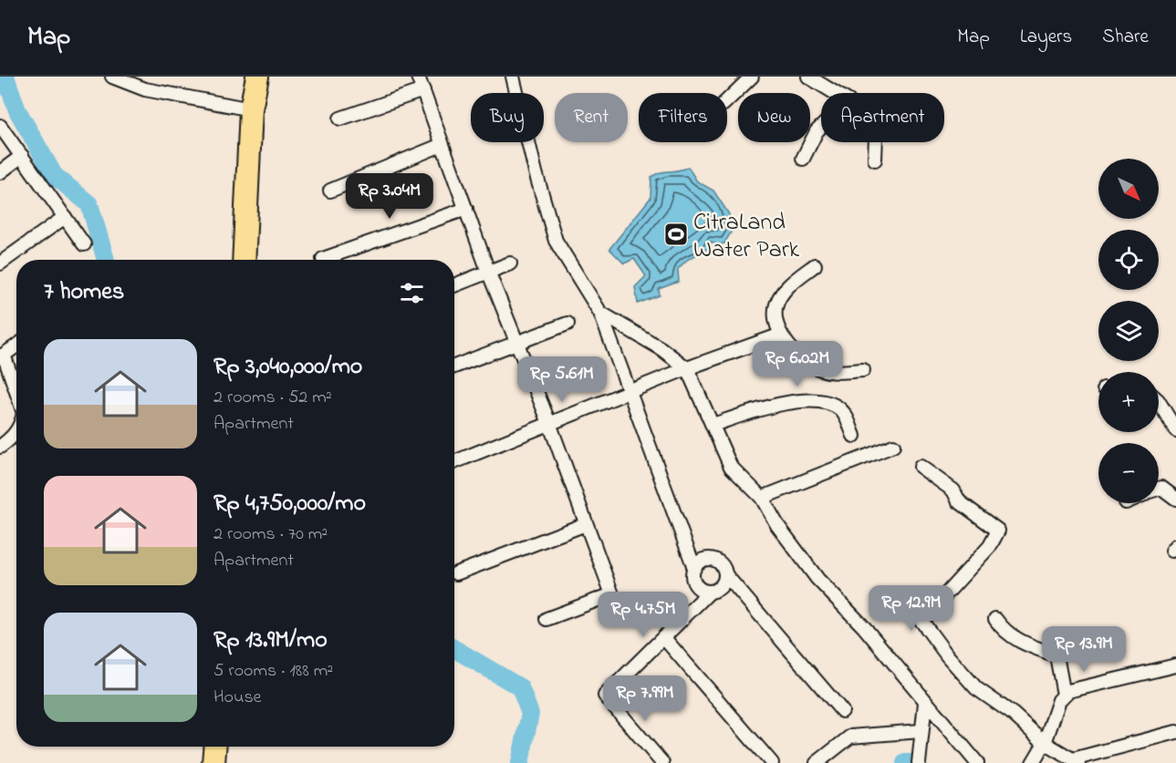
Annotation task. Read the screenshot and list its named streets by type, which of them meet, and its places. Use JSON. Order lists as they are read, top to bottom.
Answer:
{
  "places": {
    "sports": ["CitraLand Water Park"]
  },
  "north": "bottom right",
  "page": {
    "header": "Map",
    "nav": ["Map", "Layers", "Share"],
    "chip": [
      "Buy",
      "Rent",
      "Filters",
      "New",
      "Apartment"
    ],
    "map_buttons": ["+", "−"],
    "price": [
      "Rp 3.04M",
      "Rp 6.02M",
      "Rp 5.61M",
      "Rp 12.9M",
      "Rp 4.75M",
      "Rp 13.9M",
      "Rp 7.99M"
    ],
    "heading": "7 homes",
    "list": [
      {
        "name": "Rp 3,040,000/mo",
        "note": "2 rooms · 52 m² · Apartment"
      },
      {
        "name": "Rp 4,750,000/mo",
        "note": "2 rooms · 70 m² · Apartment"
      },
      {
        "name": "Rp 13.9M/mo",
        "note": "5 rooms · 188 m² · House"
      }
    ]
  }
}
